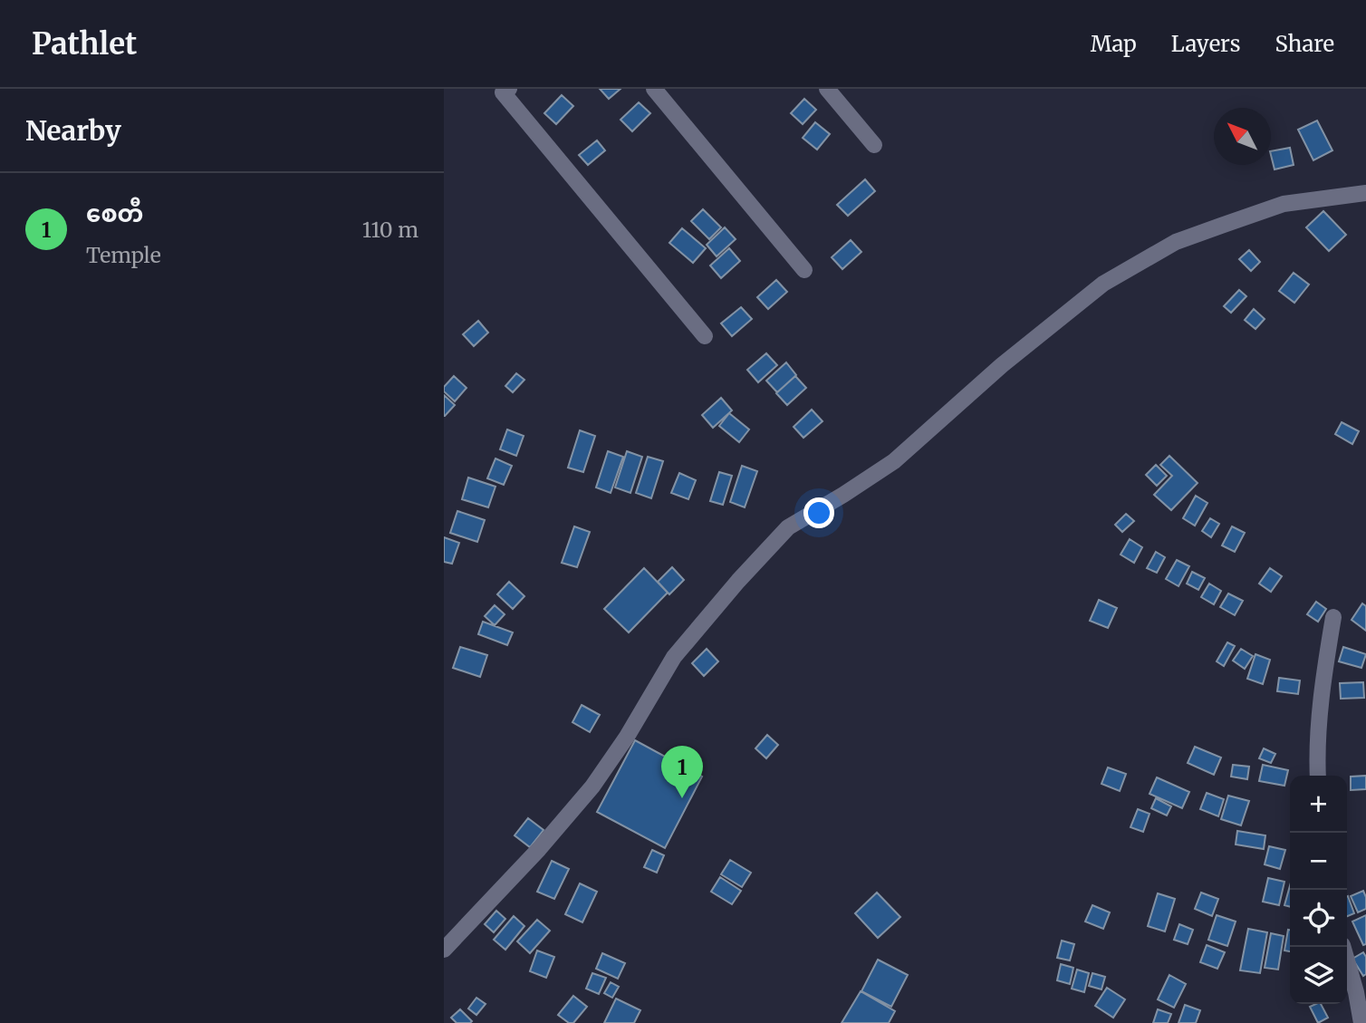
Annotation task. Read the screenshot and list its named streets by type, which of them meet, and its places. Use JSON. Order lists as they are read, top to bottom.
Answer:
{
  "north": "top left",
  "page": {
    "header": "Pathlet",
    "nav": ["Map", "Layers", "Share"],
    "heading": "Nearby",
    "list": [
      {
        "mark": "1",
        "name": "စေတီ",
        "note": "Temple",
        "value": "110 m"
      }
    ],
    "pins": "1",
    "map_buttons": ["+", "−"]
  }
}
